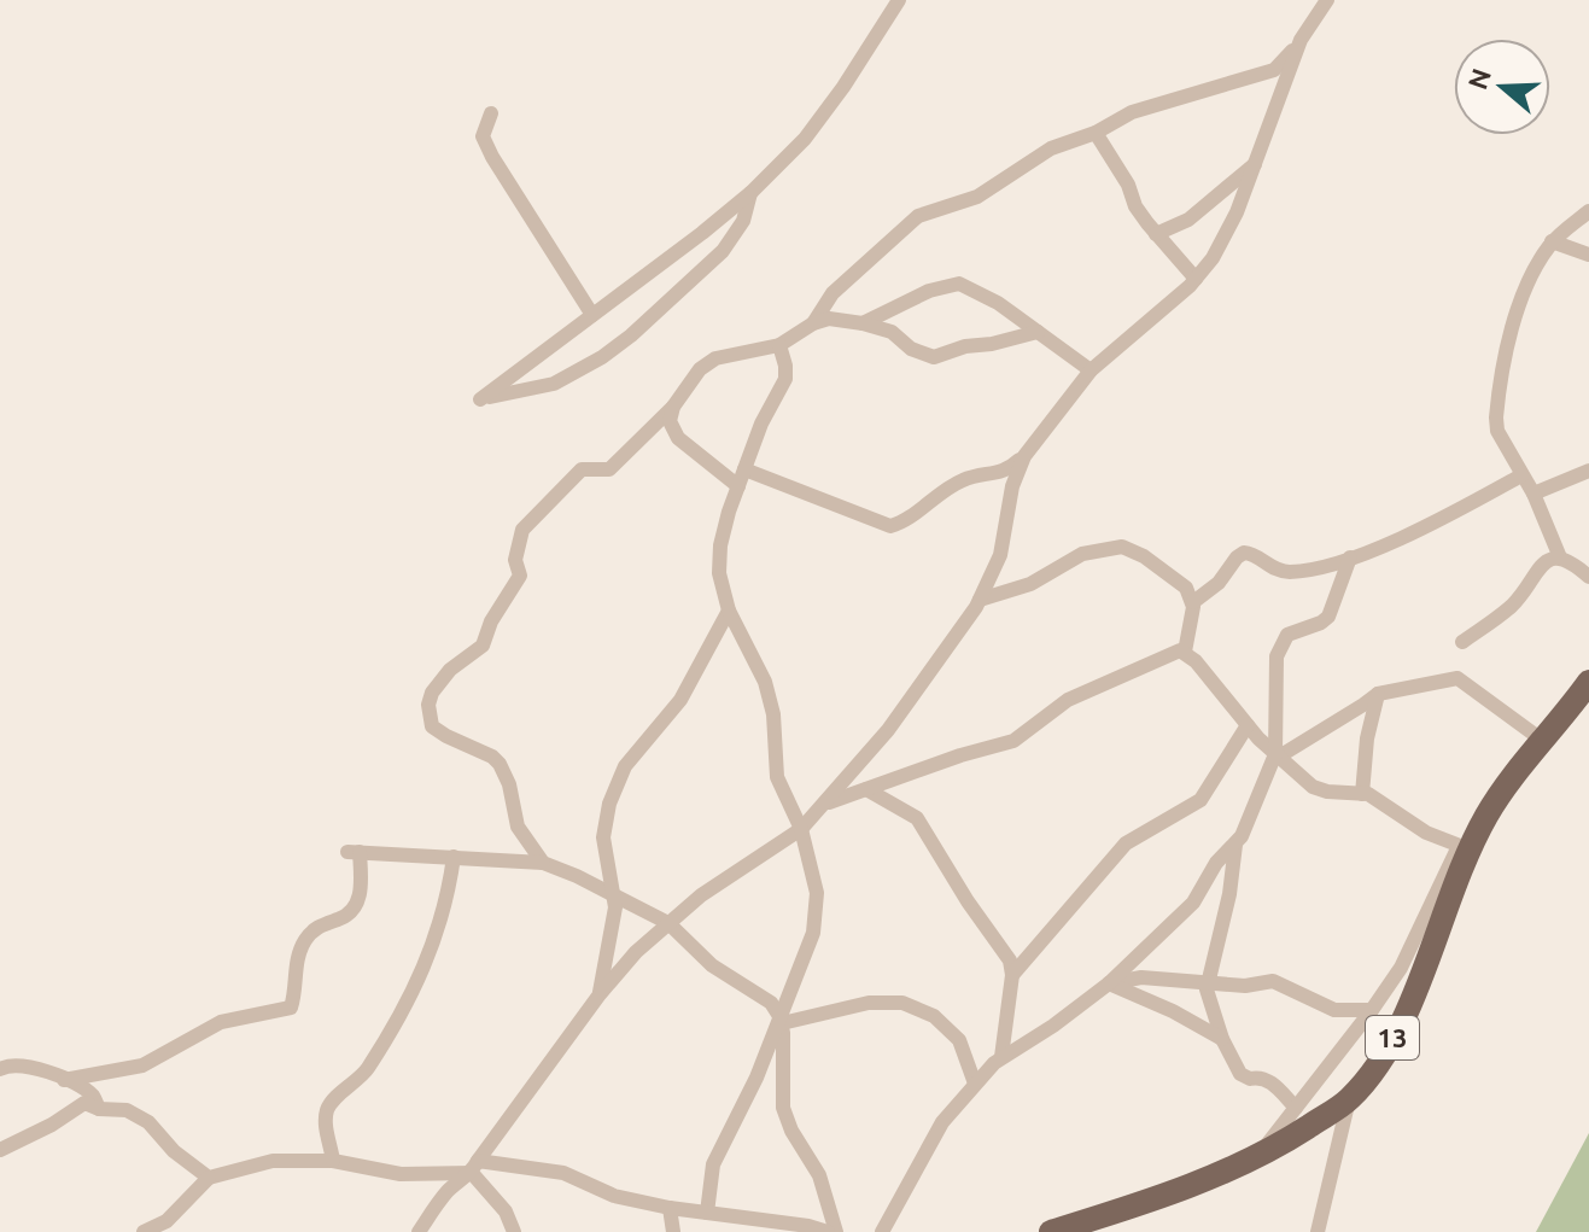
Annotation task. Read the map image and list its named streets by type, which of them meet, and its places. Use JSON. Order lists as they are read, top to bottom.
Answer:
{
  "streets": {
    "main road": ["13"]
  },
  "north": "left"
}
